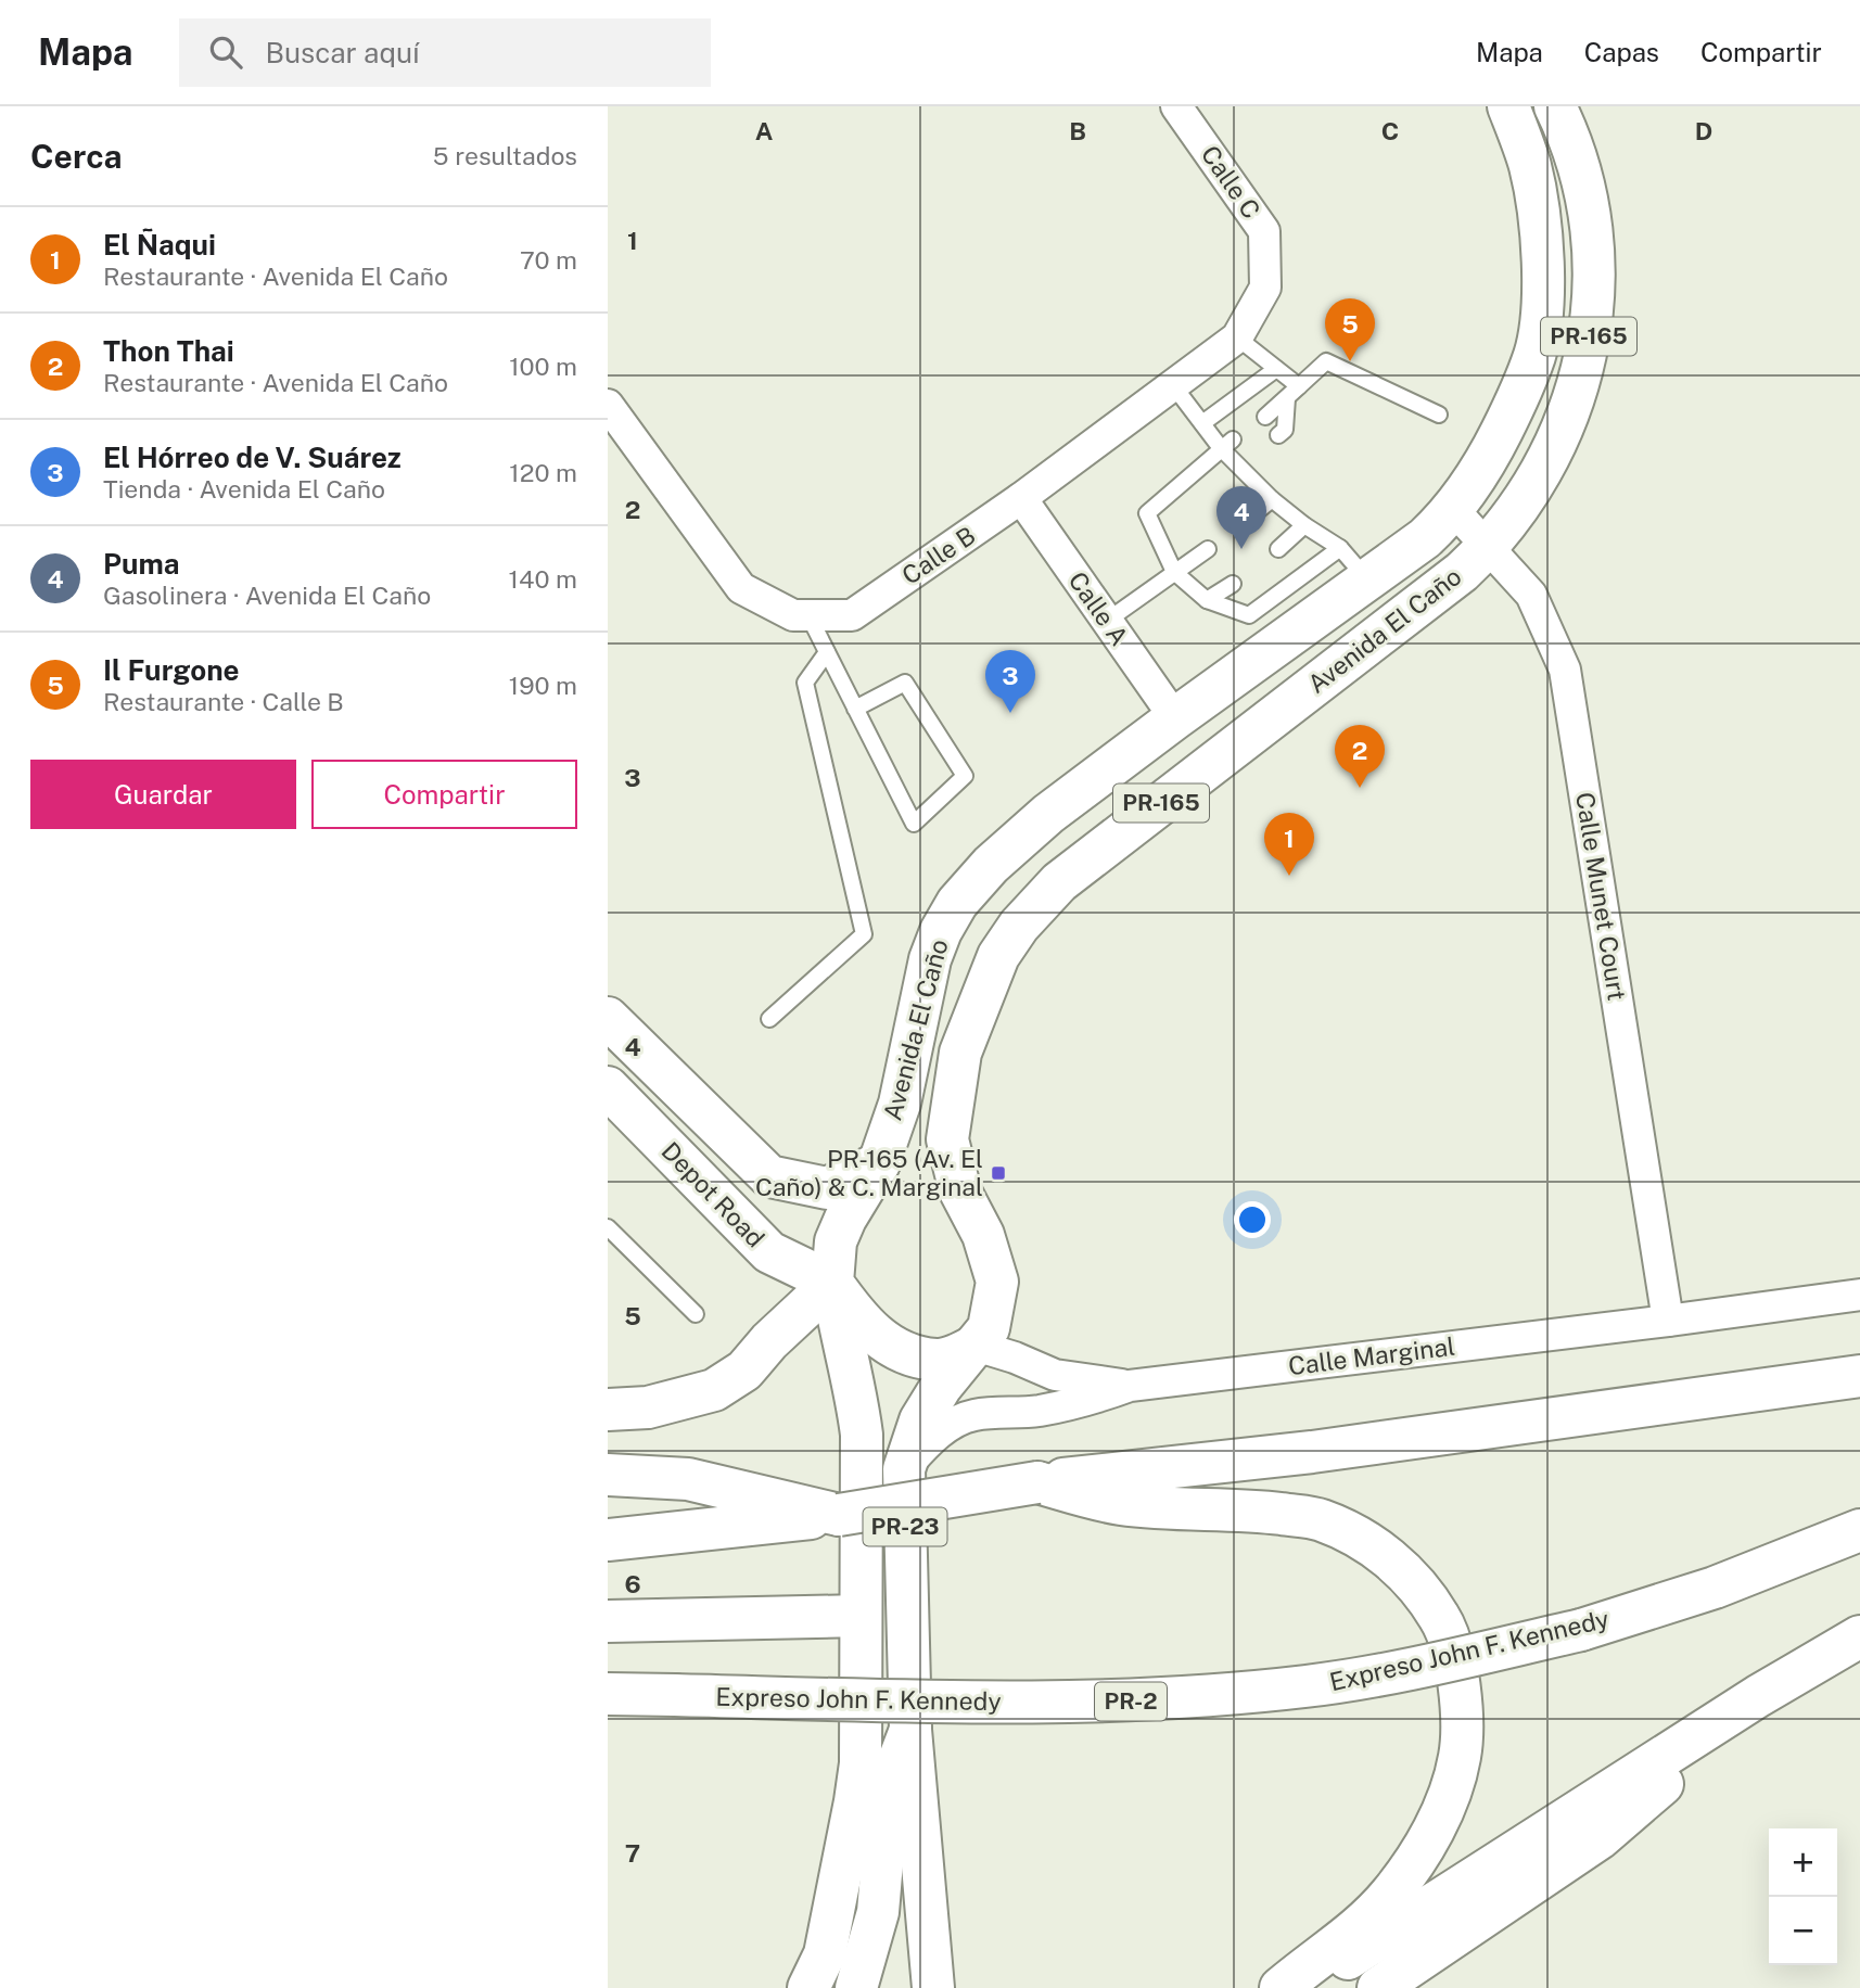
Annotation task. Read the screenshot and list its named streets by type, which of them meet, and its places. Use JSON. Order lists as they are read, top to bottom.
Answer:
{
  "streets": {
    "main road": [
      "PR-165",
      "Avenida El Caño",
      "Depot Road",
      "PR-23",
      "Expreso John F. Kennedy",
      "PR-2"
    ],
    "street": [
      "Calle C",
      "Calle B",
      "Calle A",
      "Calle Munet Court",
      "Calle Marginal"
    ]
  },
  "crossings": [
    ["Calle C", "Calle B"],
    ["Calle B", "Calle A"],
    ["Calle A", "Avenida El Caño"],
    ["Avenida El Caño", "Calle Munet Court"],
    ["Avenida El Caño", "Depot Road"],
    ["Avenida El Caño", "PR-23"],
    ["Calle Munet Court", "Calle Marginal"],
    ["Calle Marginal", "PR-23"]
  ],
  "places": {
    "transit": ["PR-165 (Av. El Caño) & C. Marginal"]
  },
  "page": {
    "header": "Mapa",
    "search": "Buscar aquí",
    "nav": ["Mapa", "Capas", "Compartir"],
    "heading": ["Cerca", "5 resultados"],
    "list": [
      {
        "mark": "1",
        "name": "El Ñaqui",
        "note": "Restaurante · Avenida El Caño",
        "value": "70 m"
      },
      {
        "mark": "2",
        "name": "Thon Thai",
        "note": "Restaurante · Avenida El Caño",
        "value": "100 m"
      },
      {
        "mark": "3",
        "name": "El Hórreo de V. Suárez",
        "note": "Tienda · Avenida El Caño",
        "value": "120 m"
      },
      {
        "mark": "4",
        "name": "Puma",
        "note": "Gasolinera · Avenida El Caño",
        "value": "140 m"
      },
      {
        "mark": "5",
        "name": "Il Furgone",
        "note": "Restaurante · Calle B",
        "value": "190 m"
      }
    ],
    "pins": [
      "5",
      "4",
      "3",
      "2",
      "1"
    ],
    "buttons": ["Guardar", "Compartir"],
    "map_buttons": ["+", "−"]
  },
  "grid": {
    "columns": [
      "A",
      "B",
      "C",
      "D"
    ],
    "rows": [
      "1",
      "2",
      "3",
      "4",
      "5",
      "6",
      "7"
    ]
  }
}
